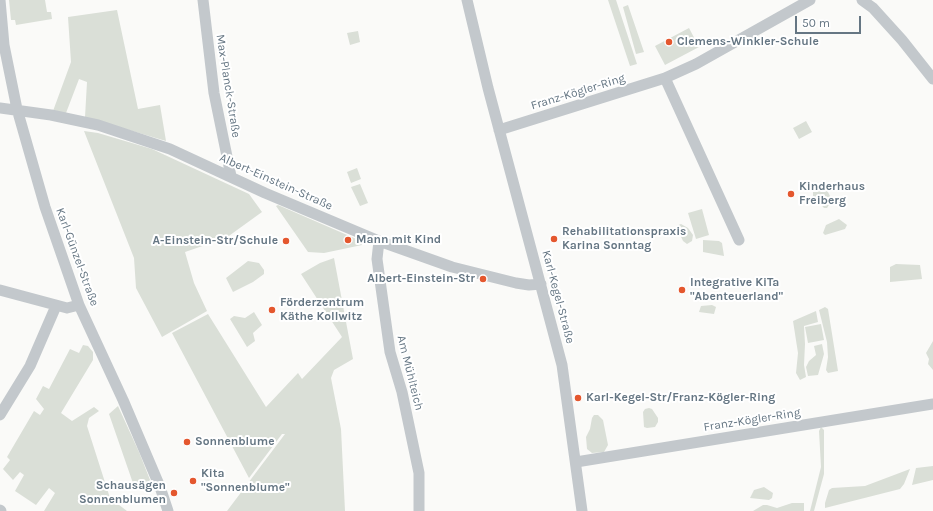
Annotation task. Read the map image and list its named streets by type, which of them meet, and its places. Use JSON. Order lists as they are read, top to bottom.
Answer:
{
  "streets": {
    "street": [
      "Max-Planck-Straße",
      "Franz-Kögler-Ring",
      "Albert-Einstein-Straße",
      "Karl-Günzel-Straße",
      "Karl-Kegel-Straße",
      "Am Mühlteich"
    ]
  },
  "crossings": [
    ["Max-Planck-Straße", "Albert-Einstein-Straße"],
    ["Franz-Kögler-Ring", "Karl-Kegel-Straße"],
    ["Albert-Einstein-Straße", "Karl-Günzel-Straße"],
    ["Albert-Einstein-Straße", "Karl-Kegel-Straße"],
    ["Albert-Einstein-Straße", "Am Mühlteich"]
  ],
  "places": [
    "Clemens-Winkler-Schule",
    "Kinderhaus Freiberg",
    "Rehabilitationspraxis Karina Sonntag",
    "Mann mit Kind",
    "A-Einstein-Str/Schule",
    "Albert-Einstein-Str",
    "Integrative KiTa \"Abenteuerland\"",
    "Förderzentrum Käthe Kollwitz",
    "Karl-Kegel-Str/Franz-Kögler-Ring",
    "Sonnenblume",
    "Kita \"Sonnenblume\"",
    "Schausägen Sonnenblumen"
  ],
  "scale_bar": "50 m"
}
